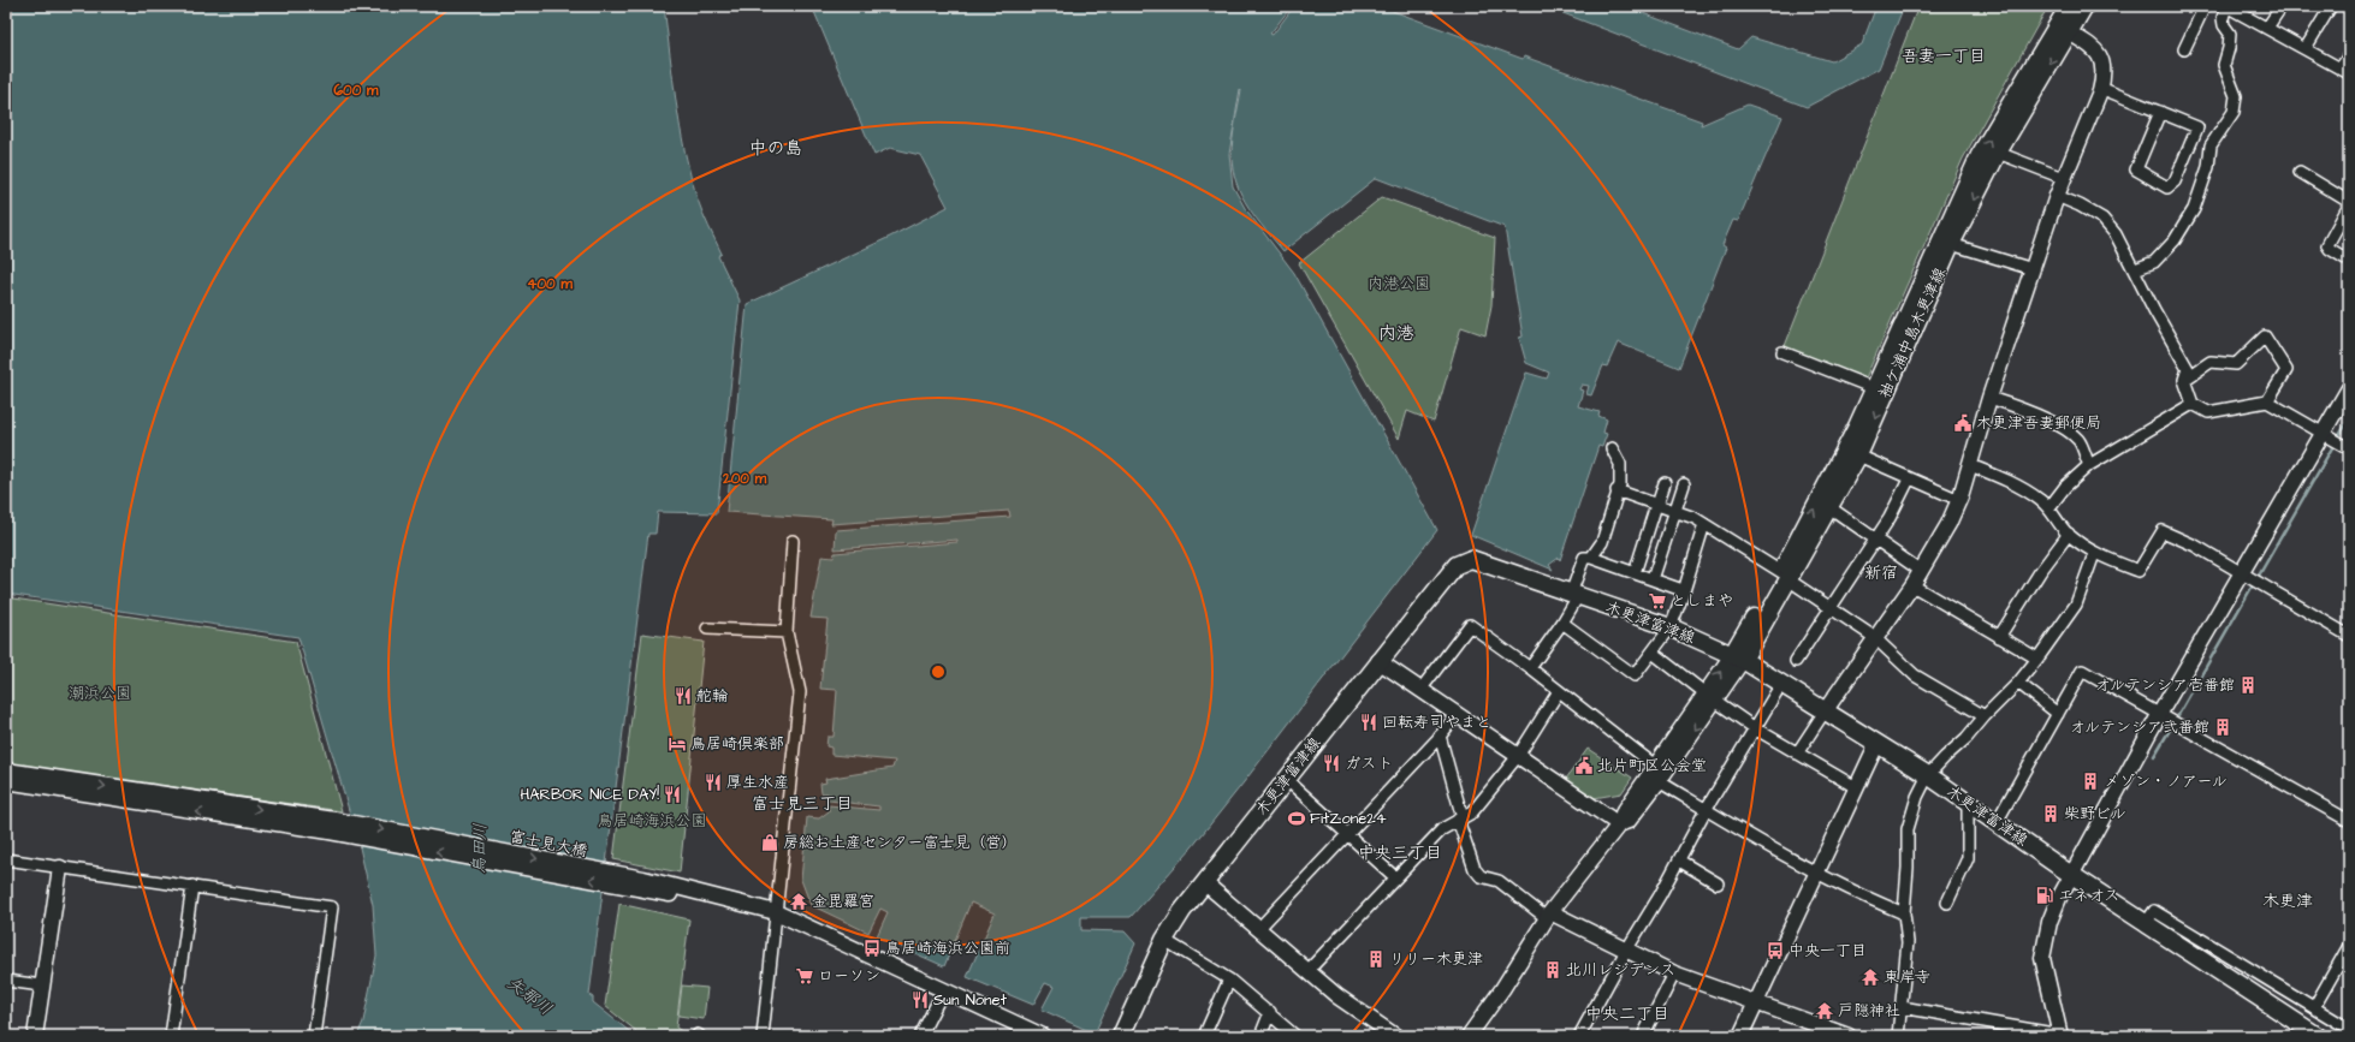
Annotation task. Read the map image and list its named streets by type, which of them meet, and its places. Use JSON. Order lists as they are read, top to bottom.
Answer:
{
  "streets": {
    "main road": ["袖ケ浦中島木更津線", "木更津富津線"],
    "street": ["富士見大橋"]
  },
  "crossings": [
    ["袖ケ浦中島木更津線", "木更津富津線"]
  ],
  "districts": [
    "吾妻一丁目",
    "中の島",
    "内港",
    "新宿",
    "富士見三丁目",
    "中央三丁目",
    "木更津",
    "中央二丁目"
  ],
  "water": ["鳥田川", "矢那川"],
  "parks": ["内港公園", "潮浜公園", "鳥居崎海浜公園"],
  "places": {
    "public building": ["木更津吾妻郵便局", "北片町区公会堂"],
    "supermarket": ["としまや", "ローソン"],
    "building": [
      "オルテンシア壱番館",
      "オルテンシア弐番館",
      "メゾン・ノアール",
      "柴野ビル",
      "リリー木更津",
      "北川レジデンス"
    ],
    "restaurant": [
      "舵輪",
      "回転寿司やまと",
      "ガスト",
      "厚生水産",
      "HARBOR NICE DAY!",
      "Sun Nonet"
    ],
    "hotel": ["鳥居崎倶楽部"],
    "sports": ["FitZone24"],
    "shop": ["房総お土産センター富士見（営）"],
    "fuel station": ["エネオス"],
    "temple": ["金毘羅宮", "東岸寺", "戸隠神社"],
    "bus stop": ["鳥居崎海浜公園前", "中央一丁目"]
  },
  "rings": ["600 m", "400 m", "200 m"]
}
